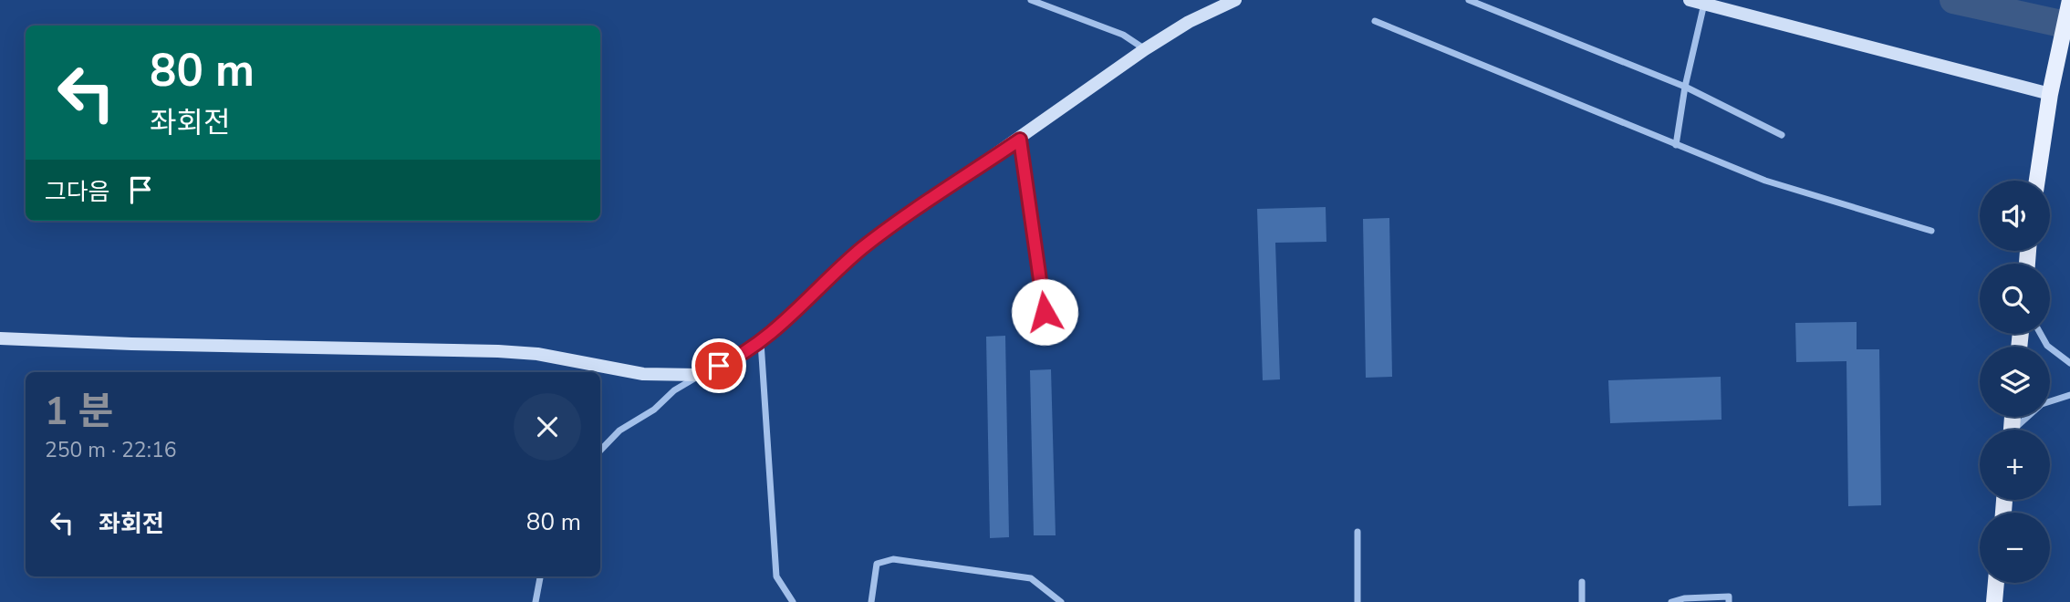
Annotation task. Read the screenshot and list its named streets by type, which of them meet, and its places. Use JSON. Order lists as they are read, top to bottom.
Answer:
{
  "page": {
    "turn": ["80 m", "좌회전"],
    "then": "그다음",
    "map_buttons": ["+", "−"],
    "heading": ["1 분", "250 m · 22:16"],
    "list": [
      {
        "name": "좌회전",
        "value": "80 m"
      }
    ]
  }
}
